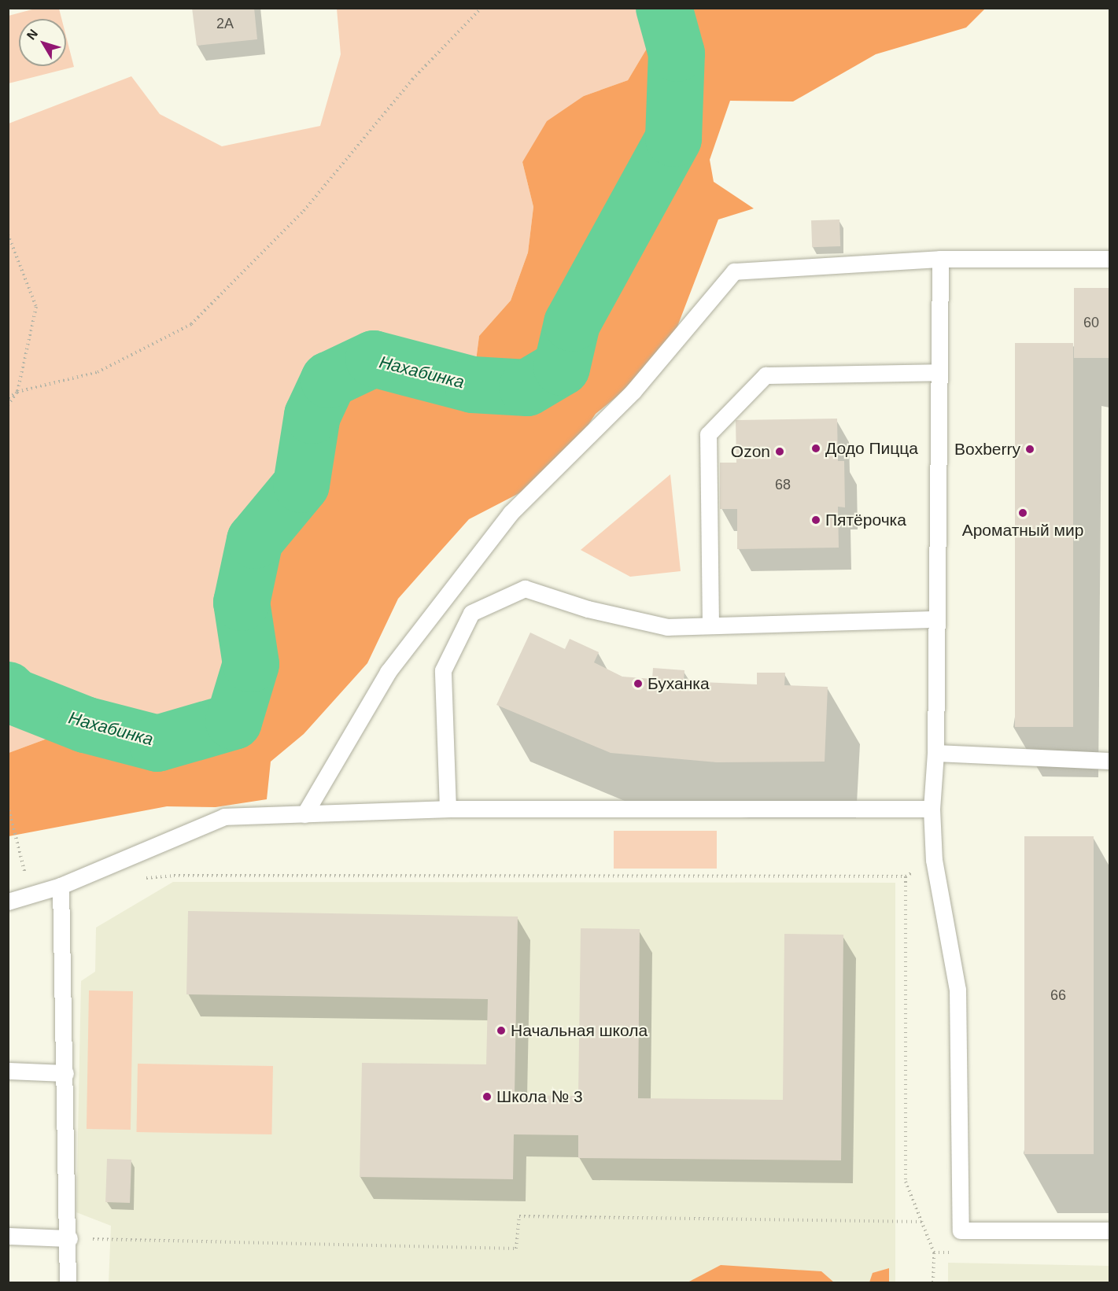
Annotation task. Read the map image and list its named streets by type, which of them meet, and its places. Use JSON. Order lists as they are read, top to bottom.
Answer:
{
  "water": ["Нахабинка"],
  "places": [
    "Додо Пицца",
    "Boxberry",
    "Ozon",
    "Ароматный мир",
    "Пятёрочка",
    "Буханка",
    "Начальная школа",
    "Школа № 3"
  ],
  "house_numbers": [
    "2А",
    "60",
    "68",
    "66"
  ],
  "north": "top left"
}
